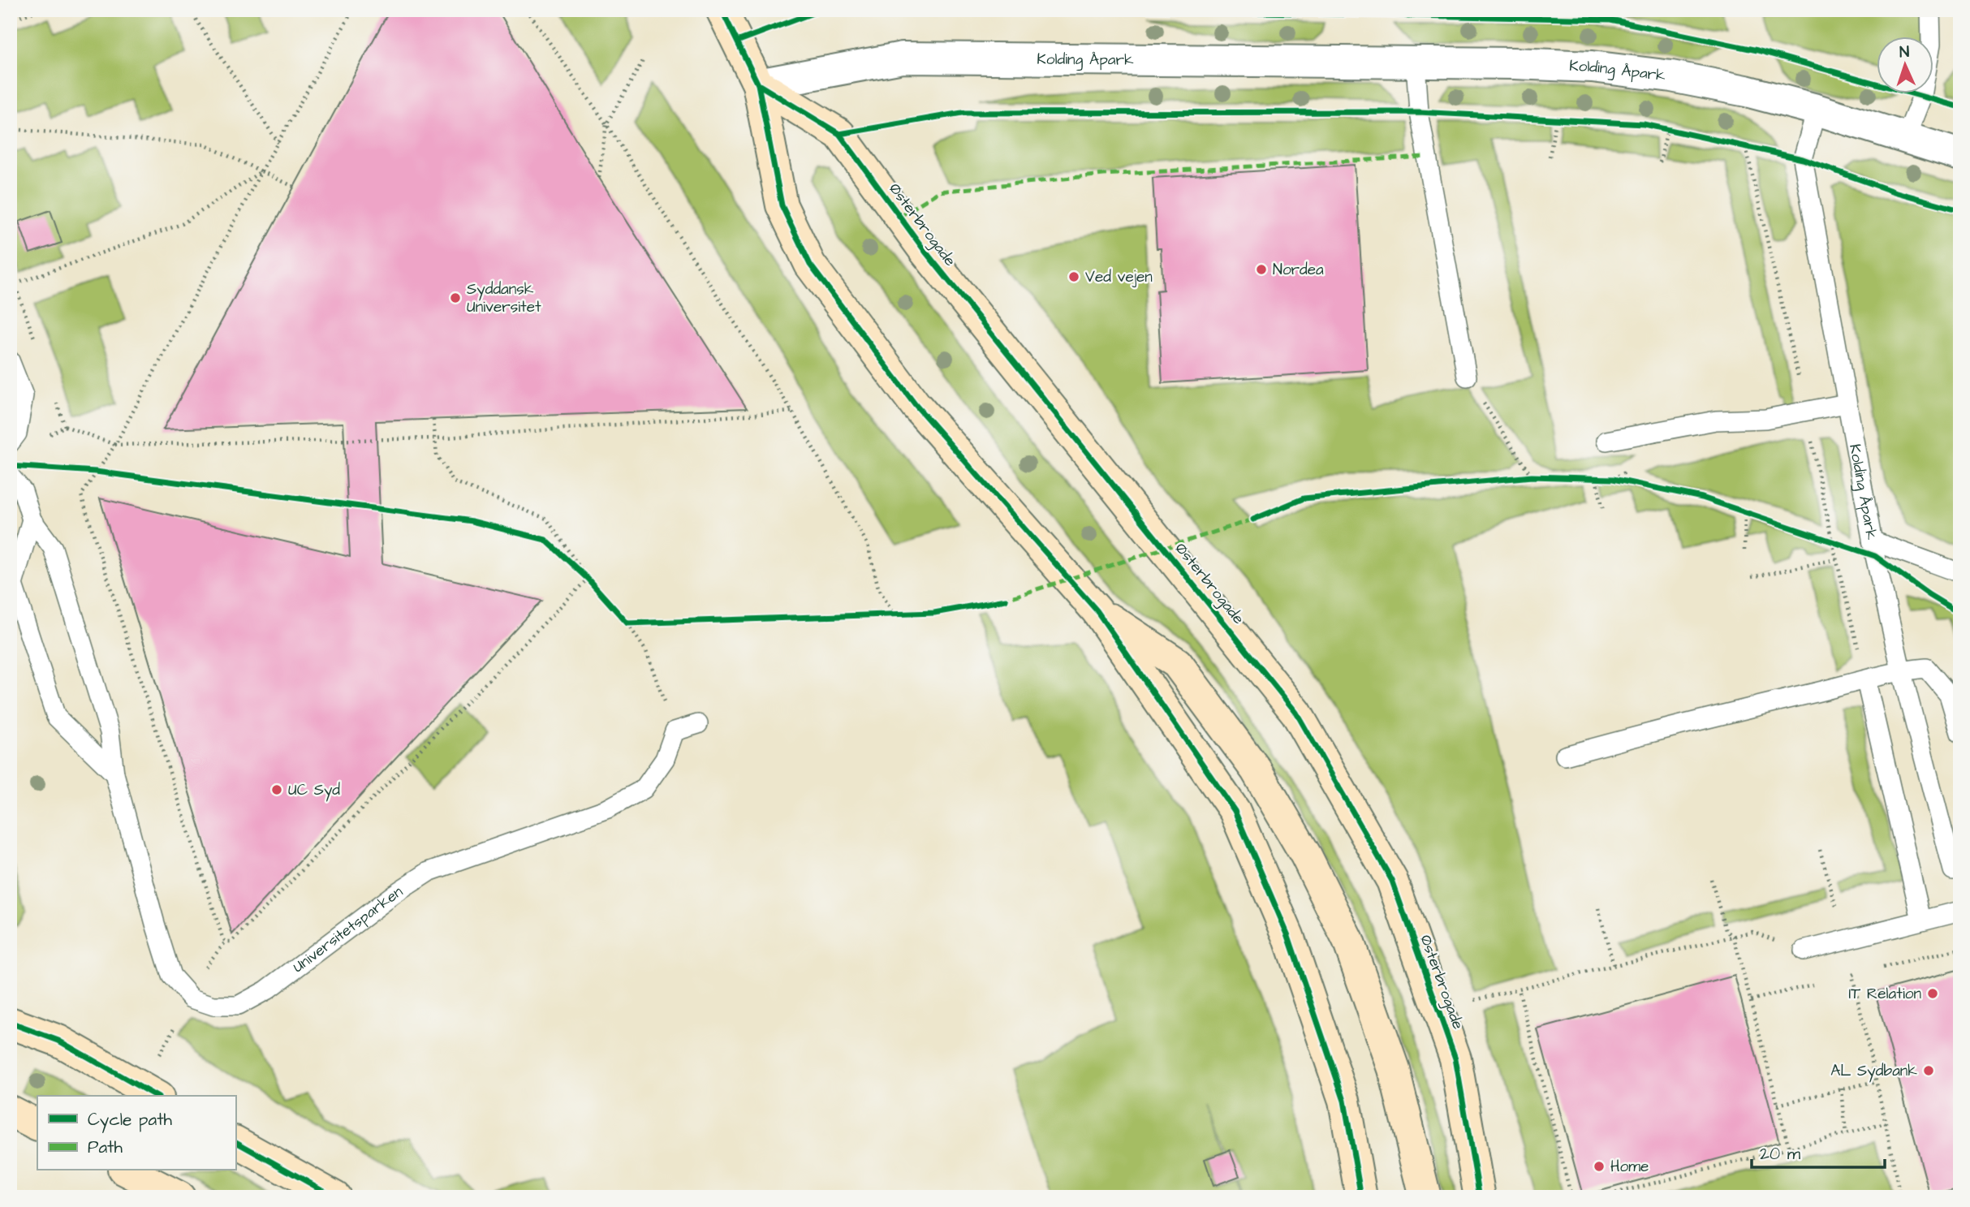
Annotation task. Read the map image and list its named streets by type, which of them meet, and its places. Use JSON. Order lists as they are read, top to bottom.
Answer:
{
  "streets": {
    "main road": ["Østerbrogade"],
    "street": ["Kolding Åpark"],
    "lane": ["Universitetsparken"]
  },
  "crossings": [
    ["Kolding Åpark", "Østerbrogade"]
  ],
  "places": [
    "Nordea",
    "Ved vejen",
    "Syddansk Universitet",
    "UC Syd",
    "IT Relation",
    "AL Sydbank",
    "Home"
  ],
  "legend": ["Cycle path", "Path"],
  "scale_bar": "20 m",
  "north": "top"
}
